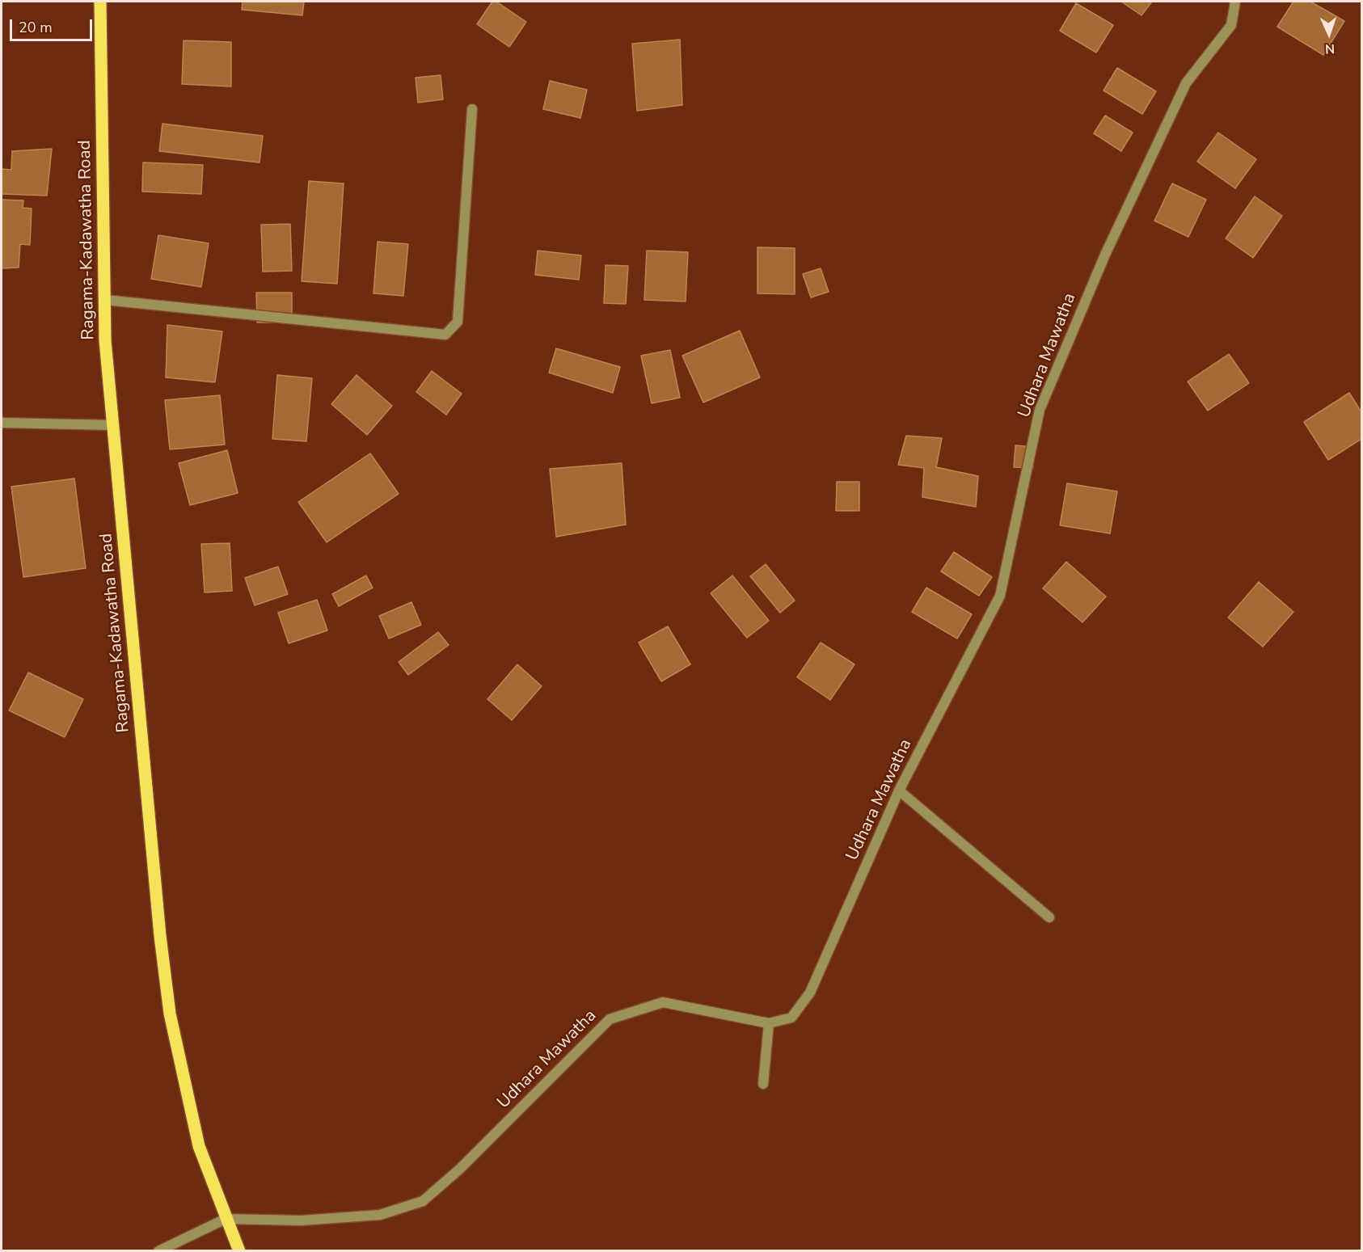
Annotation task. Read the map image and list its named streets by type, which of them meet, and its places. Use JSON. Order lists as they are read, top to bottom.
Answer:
{
  "streets": {
    "main road": ["Ragama-Kadawatha Road"],
    "street": ["Udhara Mawatha"]
  },
  "crossings": [
    ["Ragama-Kadawatha Road", "Udhara Mawatha"]
  ],
  "scale_bar": "20 m",
  "north": "bottom"
}
